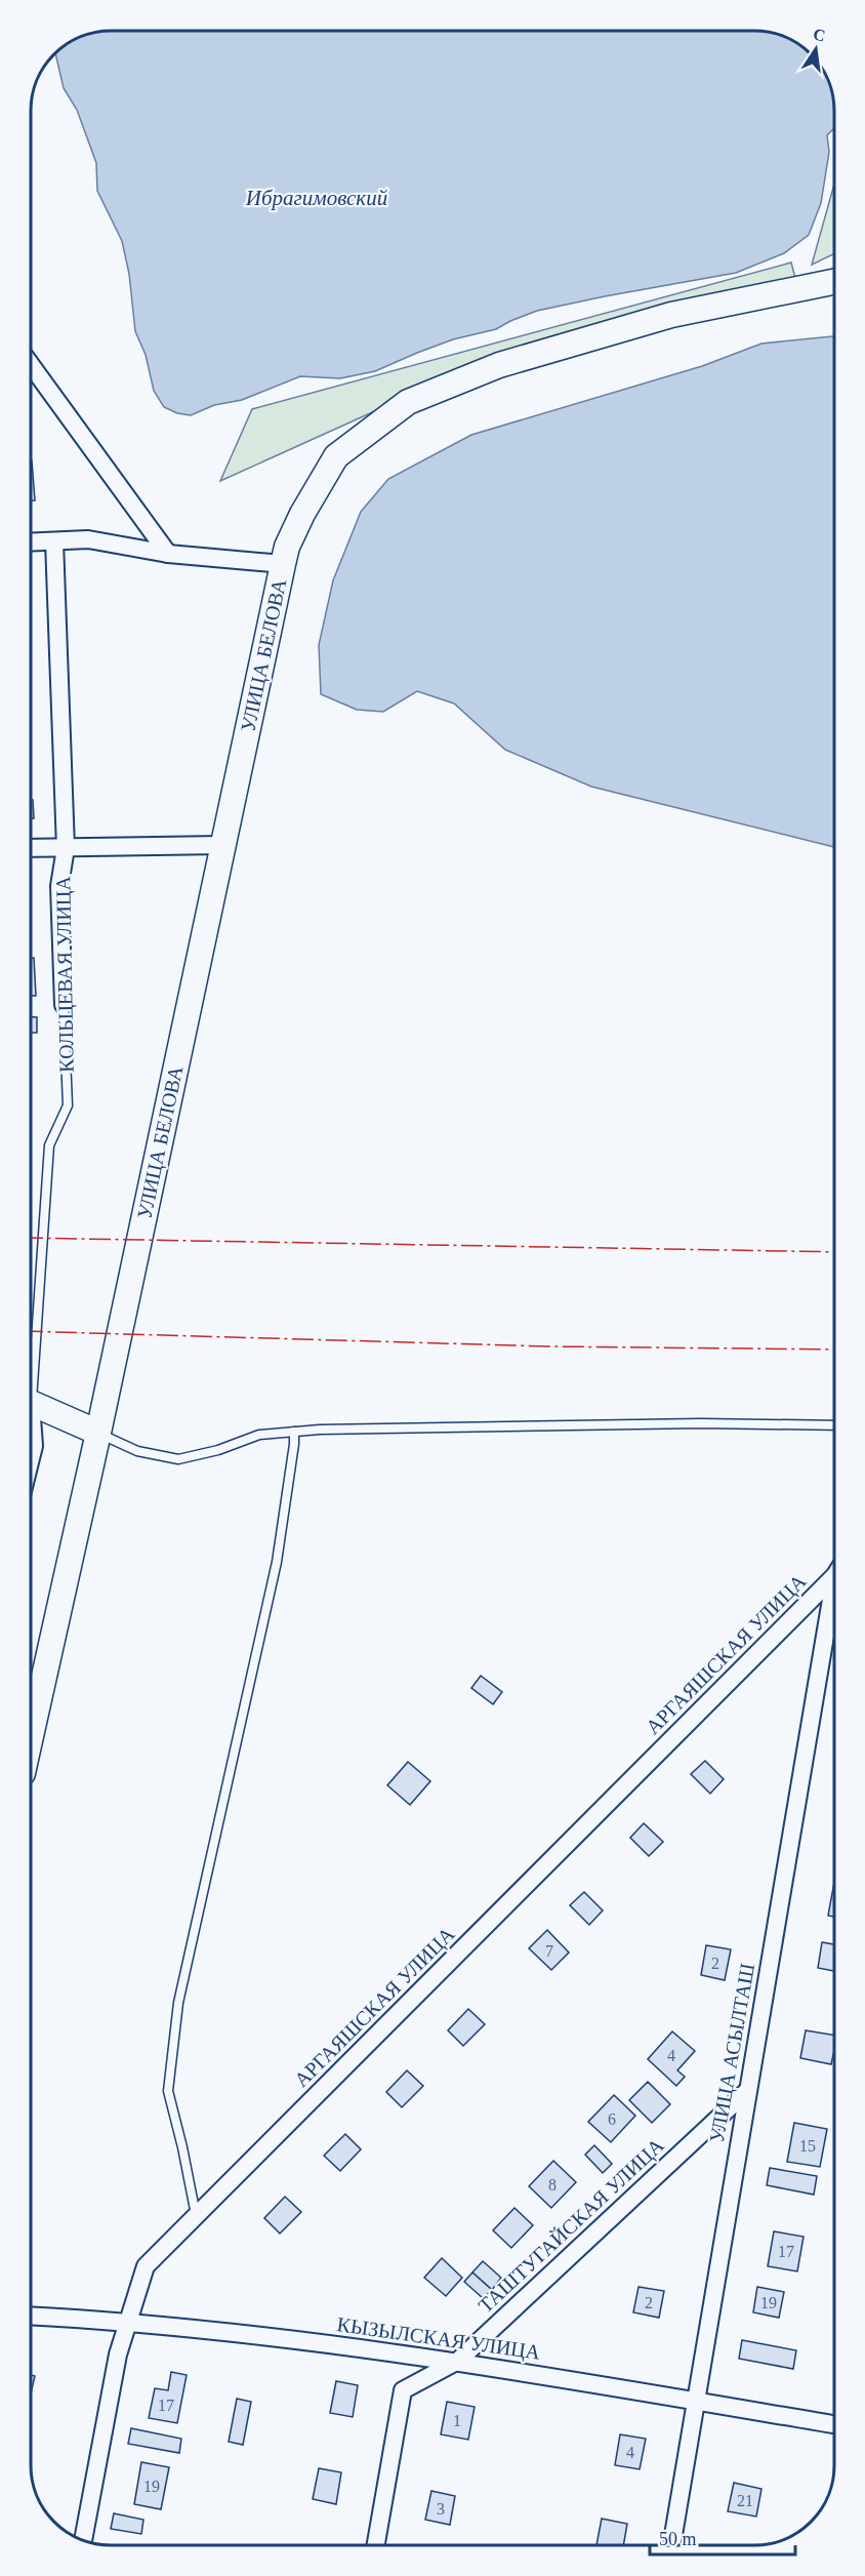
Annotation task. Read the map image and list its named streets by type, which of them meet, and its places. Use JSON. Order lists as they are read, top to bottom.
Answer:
{
  "streets": {
    "main road": ["УЛИЦА БЕЛОВА"],
    "street": [
      "КОЛЬЦЕВАЯ УЛИЦА",
      "АРГАЯШСКАЯ УЛИЦА",
      "УЛИЦА АСЫЛТАШ",
      "ТАШТУГАЙСКАЯ УЛИЦА",
      "КЫЗЫЛСКАЯ УЛИЦА"
    ]
  },
  "crossings": [
    ["АРГАЯШСКАЯ УЛИЦА", "КЫЗЫЛСКАЯ УЛИЦА"],
    ["УЛИЦА АСЫЛТАШ", "ТАШТУГАЙСКАЯ УЛИЦА"],
    ["УЛИЦА АСЫЛТАШ", "КЫЗЫЛСКАЯ УЛИЦА"],
    ["ТАШТУГАЙСКАЯ УЛИЦА", "КЫЗЫЛСКАЯ УЛИЦА"]
  ],
  "water": ["Ибрагимовский"],
  "house_numbers": [
    "7",
    "2",
    "4",
    "6",
    "15",
    "8",
    "17",
    "2",
    "19",
    "17",
    "1",
    "4",
    "19",
    "21",
    "3"
  ],
  "scale_bar": "50 m",
  "north": "top"
}
